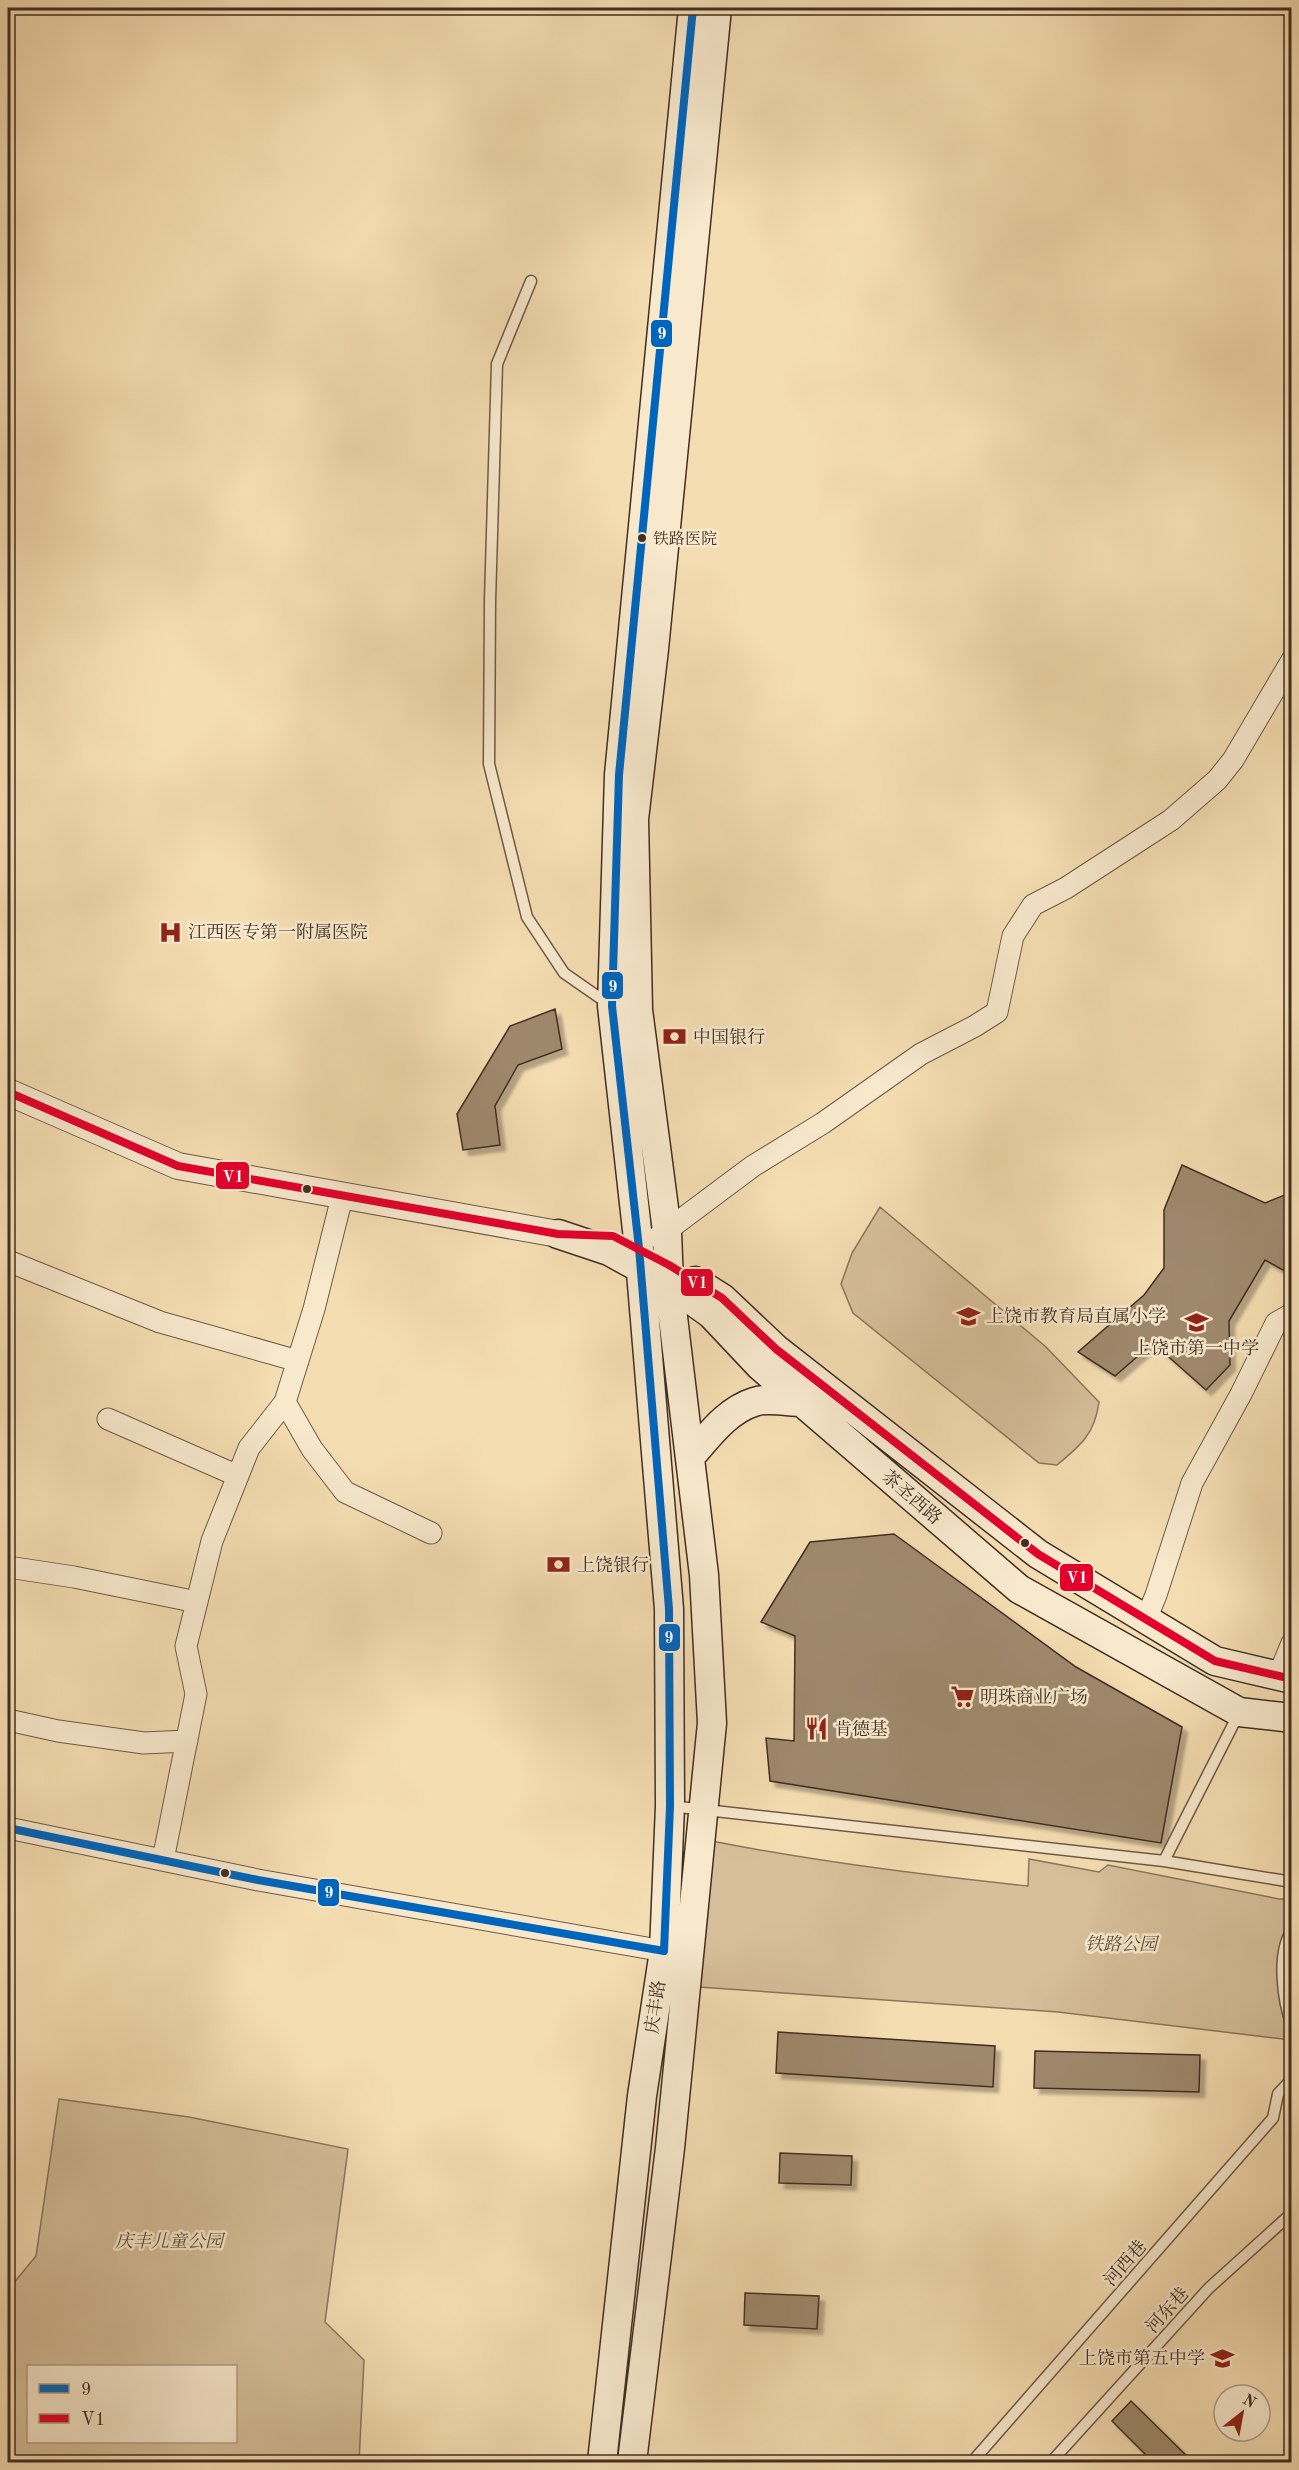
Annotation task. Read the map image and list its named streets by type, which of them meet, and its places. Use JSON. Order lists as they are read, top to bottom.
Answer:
{
  "streets": {
    "main road": ["茶圣西路", "庆丰路"],
    "lane": ["河西巷", "河东巷"]
  },
  "crossings": [
    ["茶圣西路", "庆丰路"]
  ],
  "parks": ["铁路公园", "庆丰儿童公园"],
  "places": {
    "other": ["铁路医院"],
    "hospital": ["江西医专第一附属医院"],
    "bank": ["中国银行", "上饶银行"],
    "school or university": ["上饶市教育局直属小学", "上饶市第一中学", "上饶市第五中学"],
    "supermarket": ["明珠商业广场"],
    "restaurant": ["肯德基"]
  },
  "lines": ["transit line 9", "transit line V1"],
  "legend": ["9", "V1"],
  "north": "top right"
}
